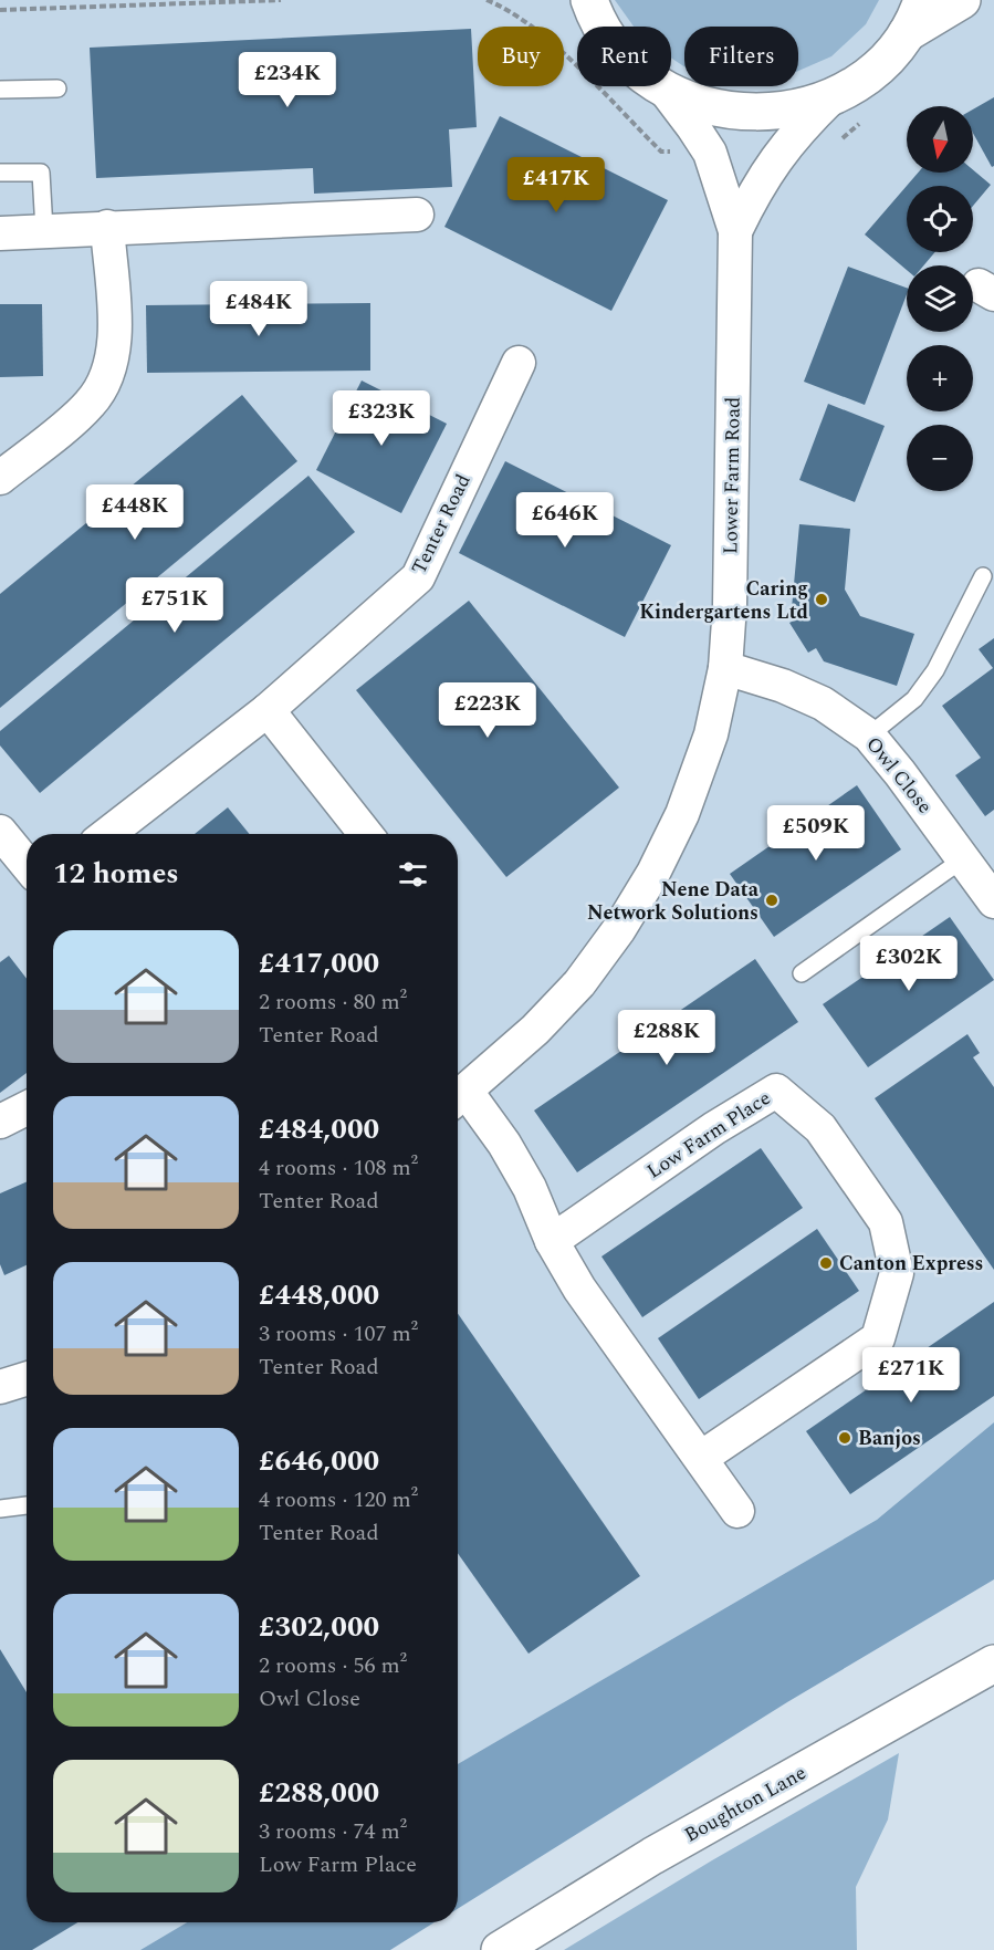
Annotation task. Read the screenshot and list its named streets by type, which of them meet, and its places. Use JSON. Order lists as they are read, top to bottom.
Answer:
{
  "streets": {
    "street": [
      "Lower Farm Road",
      "Tenter Road",
      "Owl Close",
      "Low Farm Place",
      "Boughton Lane"
    ]
  },
  "crossings": [
    ["Lower Farm Road", "Owl Close"]
  ],
  "places": [
    "Caring Kindergartens Ltd",
    "Nene Data Network Solutions",
    "Canton Express",
    "Banjos"
  ],
  "north": "bottom",
  "page": {
    "chip": ["Buy", "Rent", "Filters"],
    "price": [
      "£234K",
      "£417K",
      "£484K",
      "£323K",
      "£448K",
      "£646K",
      "£751K",
      "£223K",
      "£509K",
      "£302K",
      "£288K",
      "£271K"
    ],
    "map_buttons": ["+", "−"],
    "heading": "12 homes",
    "list": [
      {
        "name": "£417,000",
        "note": "2 rooms · 80 m² · Tenter Road"
      },
      {
        "name": "£484,000",
        "note": "4 rooms · 108 m² · Tenter Road"
      },
      {
        "name": "£448,000",
        "note": "3 rooms · 107 m² · Tenter Road"
      },
      {
        "name": "£646,000",
        "note": "4 rooms · 120 m² · Tenter Road"
      },
      {
        "name": "£302,000",
        "note": "2 rooms · 56 m² · Owl Close"
      },
      {
        "name": "£288,000",
        "note": "3 rooms · 74 m² · Low Farm Place"
      }
    ]
  }
}
